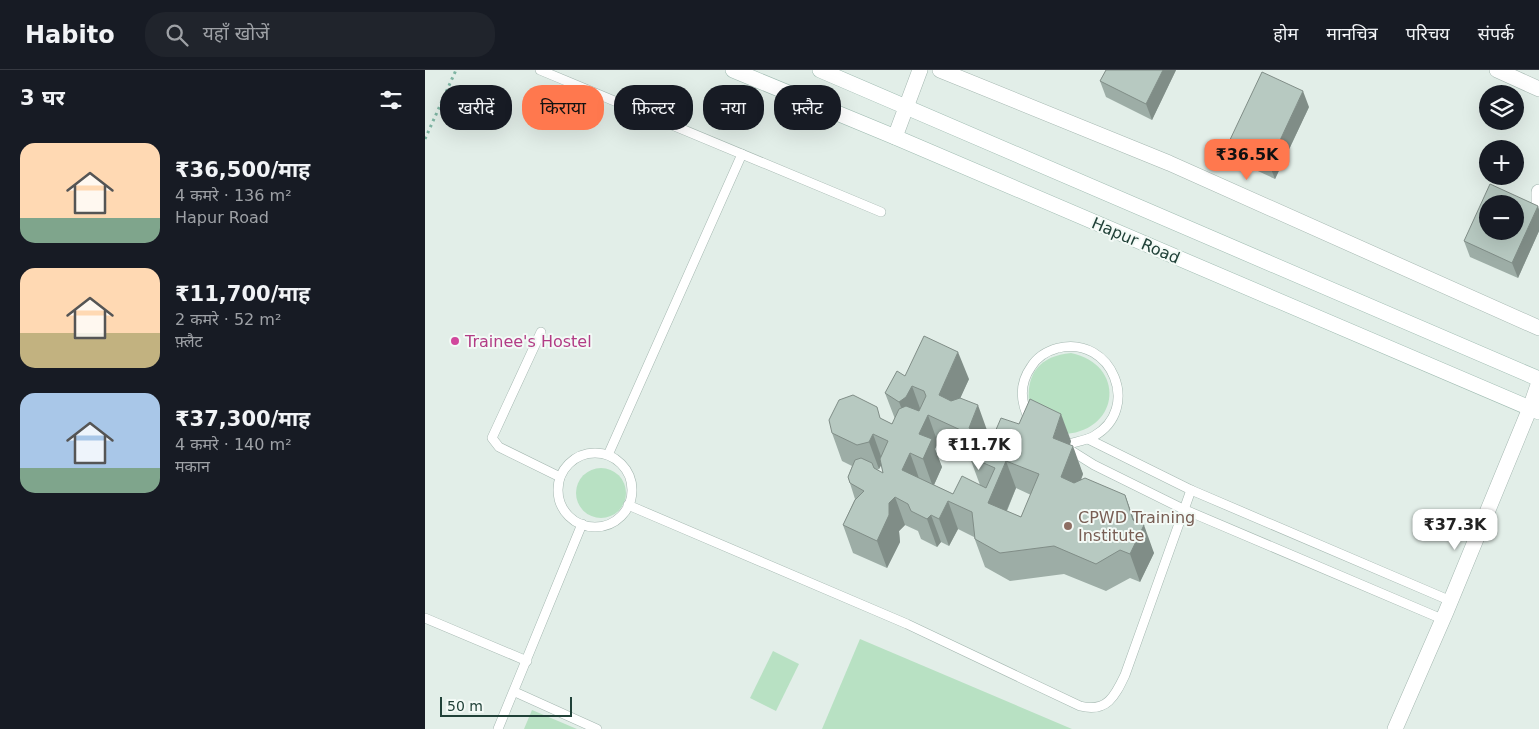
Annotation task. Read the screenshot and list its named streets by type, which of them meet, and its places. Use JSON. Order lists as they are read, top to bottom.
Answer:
{
  "streets": {
    "main road": ["Hapur Road"]
  },
  "places": ["Trainee's Hostel", "CPWD Training Institute"],
  "scale_bar": "50 m",
  "page": {
    "header": "Habito",
    "search": "यहाँ खोजें",
    "nav": [
      "होम",
      "मानचित्र",
      "परिचय",
      "संपर्क"
    ],
    "heading": "3 घर",
    "map_buttons": ["+", "−"],
    "chip": [
      "खरीदें",
      "किराया",
      "फ़िल्टर",
      "नया",
      "फ़्लैट"
    ],
    "list": [
      {
        "name": "₹36,500/माह",
        "note": "4 कमरे · 136 m² · Hapur Road"
      },
      {
        "name": "₹11,700/माह",
        "note": "2 कमरे · 52 m² · फ़्लैट"
      },
      {
        "name": "₹37,300/माह",
        "note": "4 कमरे · 140 m² · मकान"
      }
    ],
    "price": ["₹36.5K", "₹11.7K", "₹37.3K"],
    "scale": "50 m"
  }
}
